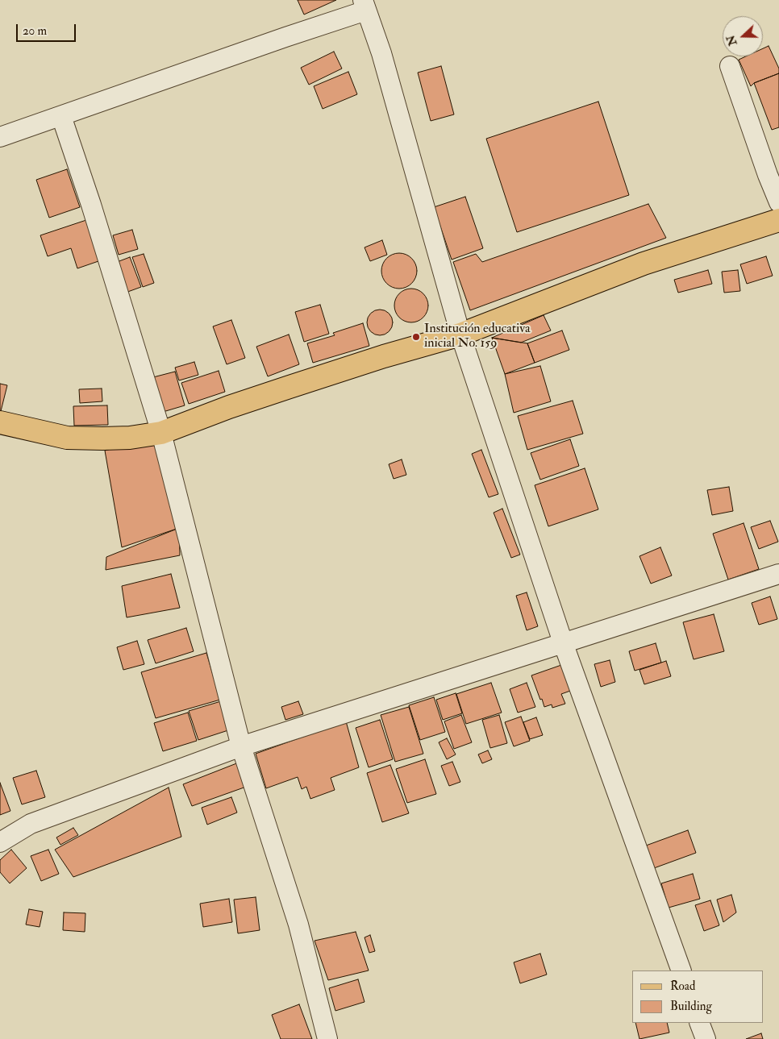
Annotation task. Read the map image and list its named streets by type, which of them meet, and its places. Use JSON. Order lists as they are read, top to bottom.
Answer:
{
  "places": ["Institución educativa inicial No. 159"],
  "legend": ["Road", "Building"],
  "scale_bar": "20 m",
  "north": "left"
}
